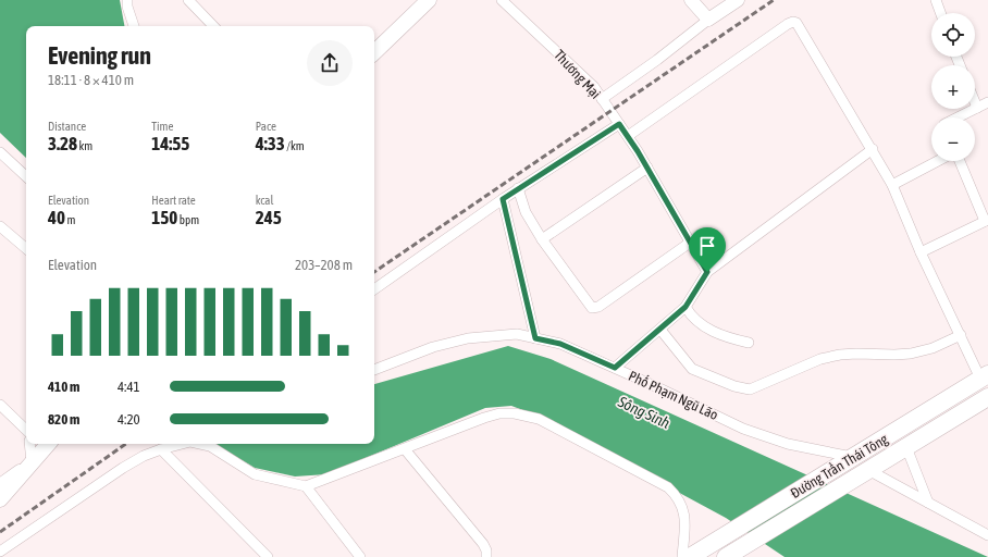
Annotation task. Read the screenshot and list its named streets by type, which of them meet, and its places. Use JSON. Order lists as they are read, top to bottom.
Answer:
{
  "streets": {
    "highway": ["Đường Trần Thái Tông"],
    "street": ["Thương Mại", "Phố Phạm Ngũ Lão"]
  },
  "crossings": [
    ["Phố Phạm Ngũ Lão", "Đường Trần Thái Tông"]
  ],
  "water": ["Sông Sinh"],
  "page": {
    "map_buttons": ["+", "−"],
    "heading": ["Evening run", "18:11 · 8 × 410 m"],
    "stats": [
      ["Distance", "3.28 km"],
      ["Time", "14:55"],
      ["Pace", "4:33 /km"],
      ["Elevation", "40 m"],
      ["Heart rate", "150 bpm"],
      ["kcal", "245"]
    ],
    "chart": ["Elevation", "203–208 m"],
    "list": [
      {
        "name": "410 m",
        "note": "4:41"
      },
      {
        "name": "820 m",
        "note": "4:20"
      }
    ]
  }
}
